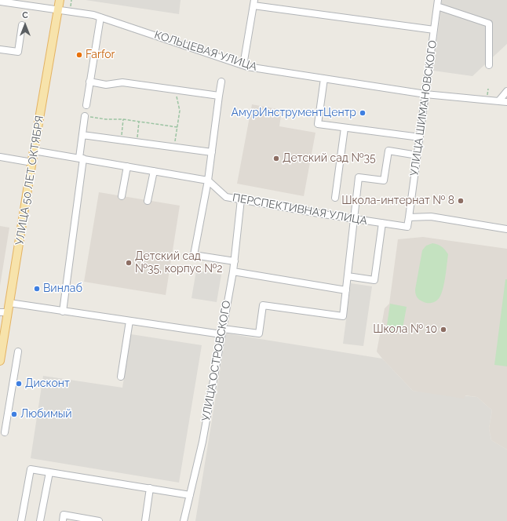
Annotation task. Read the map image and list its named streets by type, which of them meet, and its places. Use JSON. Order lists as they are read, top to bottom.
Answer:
{
  "streets": {
    "main road": ["УЛИЦА 50 ЛЕТ ОКТЯБРЯ"],
    "street": [
      "КОЛЬЦЕВАЯ УЛИЦА",
      "УЛИЦА ШИМАНОВСКОГО",
      "ПЕРСПЕКТИВНАЯ УЛИЦА",
      "УЛИЦА ОСТРОВСКОГО"
    ]
  },
  "crossings": [
    ["КОЛЬЦЕВАЯ УЛИЦА", "УЛИЦА ШИМАНОВСКОГО"],
    ["КОЛЬЦЕВАЯ УЛИЦА", "УЛИЦА 50 ЛЕТ ОКТЯБРЯ"],
    ["УЛИЦА ШИМАНОВСКОГО", "ПЕРСПЕКТИВНАЯ УЛИЦА"],
    ["ПЕРСПЕКТИВНАЯ УЛИЦА", "УЛИЦА ОСТРОВСКОГО"]
  ],
  "places": [
    "Farfor",
    "АмурИнструментЦентр",
    "Детский сад №35",
    "Школа-интернат № 8",
    "Детский сад №35, корпус №2",
    "Винлаб",
    "Школа № 10",
    "Дисконт",
    "Любимый"
  ],
  "north": "top"
}
